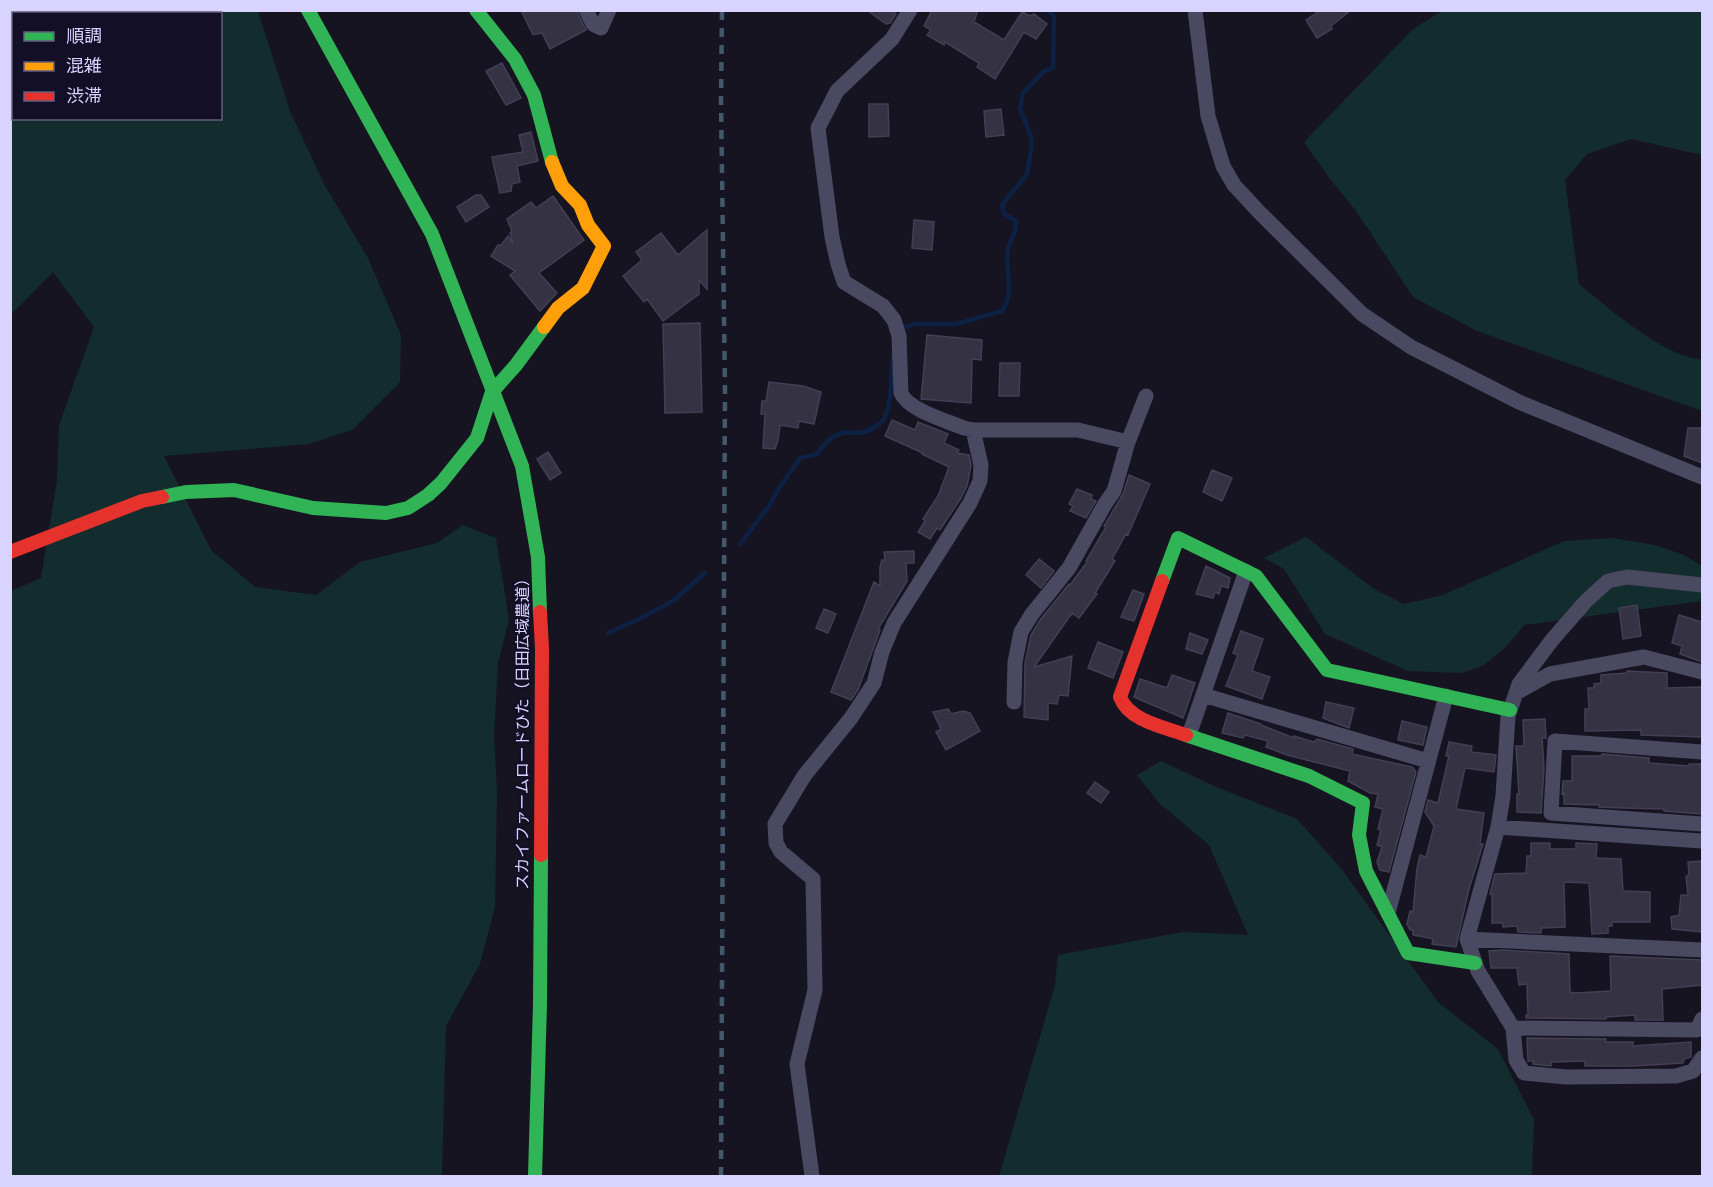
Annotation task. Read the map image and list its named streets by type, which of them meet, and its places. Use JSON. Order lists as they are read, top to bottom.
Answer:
{
  "streets": {
    "street": ["スカイファームロードひた（日田広域農道）"]
  },
  "legend": ["順調", "混雑", "渋滞"]
}
